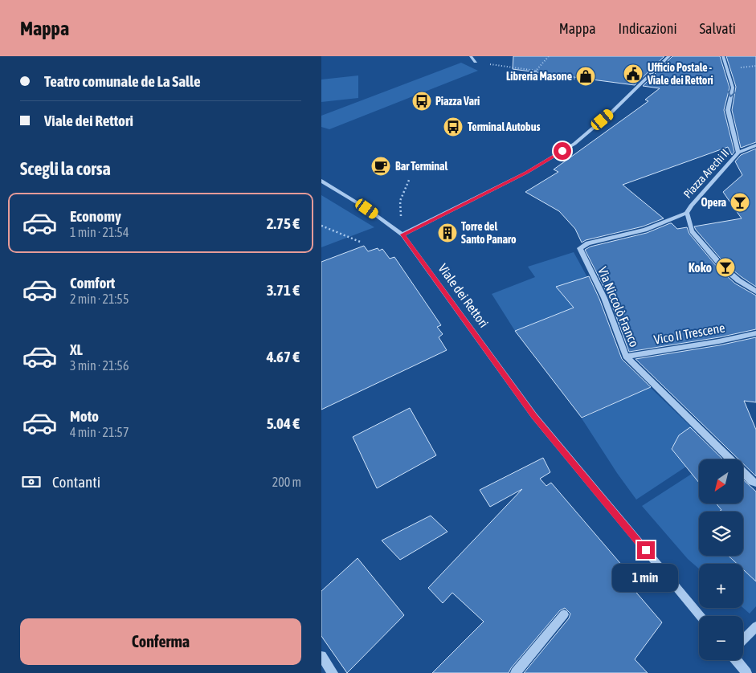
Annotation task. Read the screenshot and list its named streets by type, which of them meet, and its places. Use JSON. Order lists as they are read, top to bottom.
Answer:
{
  "streets": {
    "street": [
      "Piazza Arechi II",
      "Viale dei Rettori",
      "Via Niccolò Franco",
      "Vico II Trescene"
    ]
  },
  "crossings": [
    ["Piazza Arechi II", "Via Niccolò Franco"],
    ["Via Niccolò Franco", "Vico II Trescene"]
  ],
  "places": {
    "public building": ["Ufficio Postale - Viale dei Rettori"],
    "shop": ["Libreria Masone"],
    "bus stop": ["Piazza Vari", "Terminal Autobus"],
    "cafe": ["Bar Terminal"],
    "bar": ["Opera", "Koko"],
    "building": ["Torre del Santo Panaro"]
  },
  "north": "bottom left",
  "page": {
    "header": "Mappa",
    "nav": ["Mappa", "Indicazioni", "Salvati"],
    "banner": ["Teatro comunale de La Salle", "Viale dei Rettori"],
    "heading": "Scegli la corsa",
    "list": [
      {
        "name": "Economy",
        "note": "1 min · 21:54",
        "value": "2.75 €"
      },
      {
        "name": "Comfort",
        "note": "2 min · 21:55",
        "value": "3.71 €"
      },
      {
        "name": "XL",
        "note": "3 min · 21:56",
        "value": "4.67 €"
      },
      {
        "name": "Moto",
        "note": "4 min · 21:57",
        "value": "5.04 €"
      }
    ],
    "pay": ["Contanti", "200 m"],
    "map_buttons": ["+", "−"],
    "bubble": "1 min",
    "buttons": "Conferma"
  }
}
